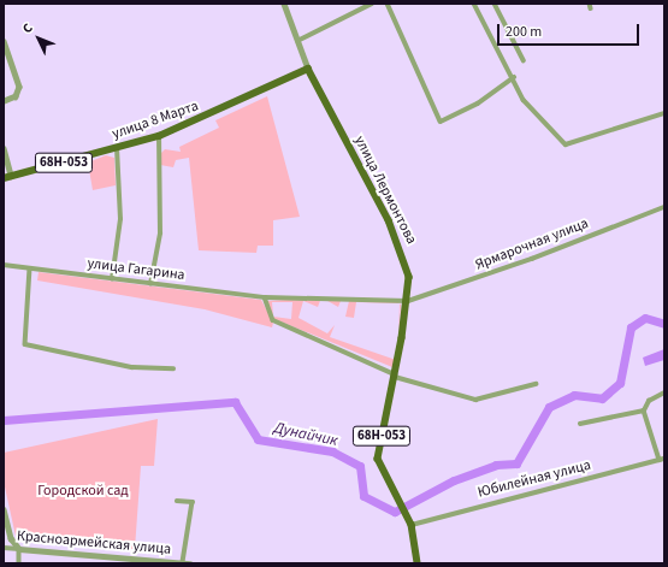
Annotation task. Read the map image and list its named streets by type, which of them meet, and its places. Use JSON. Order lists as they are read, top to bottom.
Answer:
{
  "streets": {
    "main road": ["улица 8 Марта", "68Н-053", "улица Лермонтова"],
    "street": [
      "Ярмарочная улица",
      "улица Гагарина",
      "Юбилейная улица",
      "Красноармейская улица"
    ]
  },
  "crossings": [
    ["улица 8 Марта", "улица Лермонтова"],
    ["улица Лермонтова", "Ярмарочная улица"],
    ["улица Лермонтова", "улица Гагарина"],
    ["улица Лермонтова", "Юбилейная улица"],
    ["Ярмарочная улица", "улица Гагарина"]
  ],
  "water": ["Дунайчик"],
  "parks": ["Городской сад"],
  "scale_bar": "200 m",
  "north": "top left"
}
